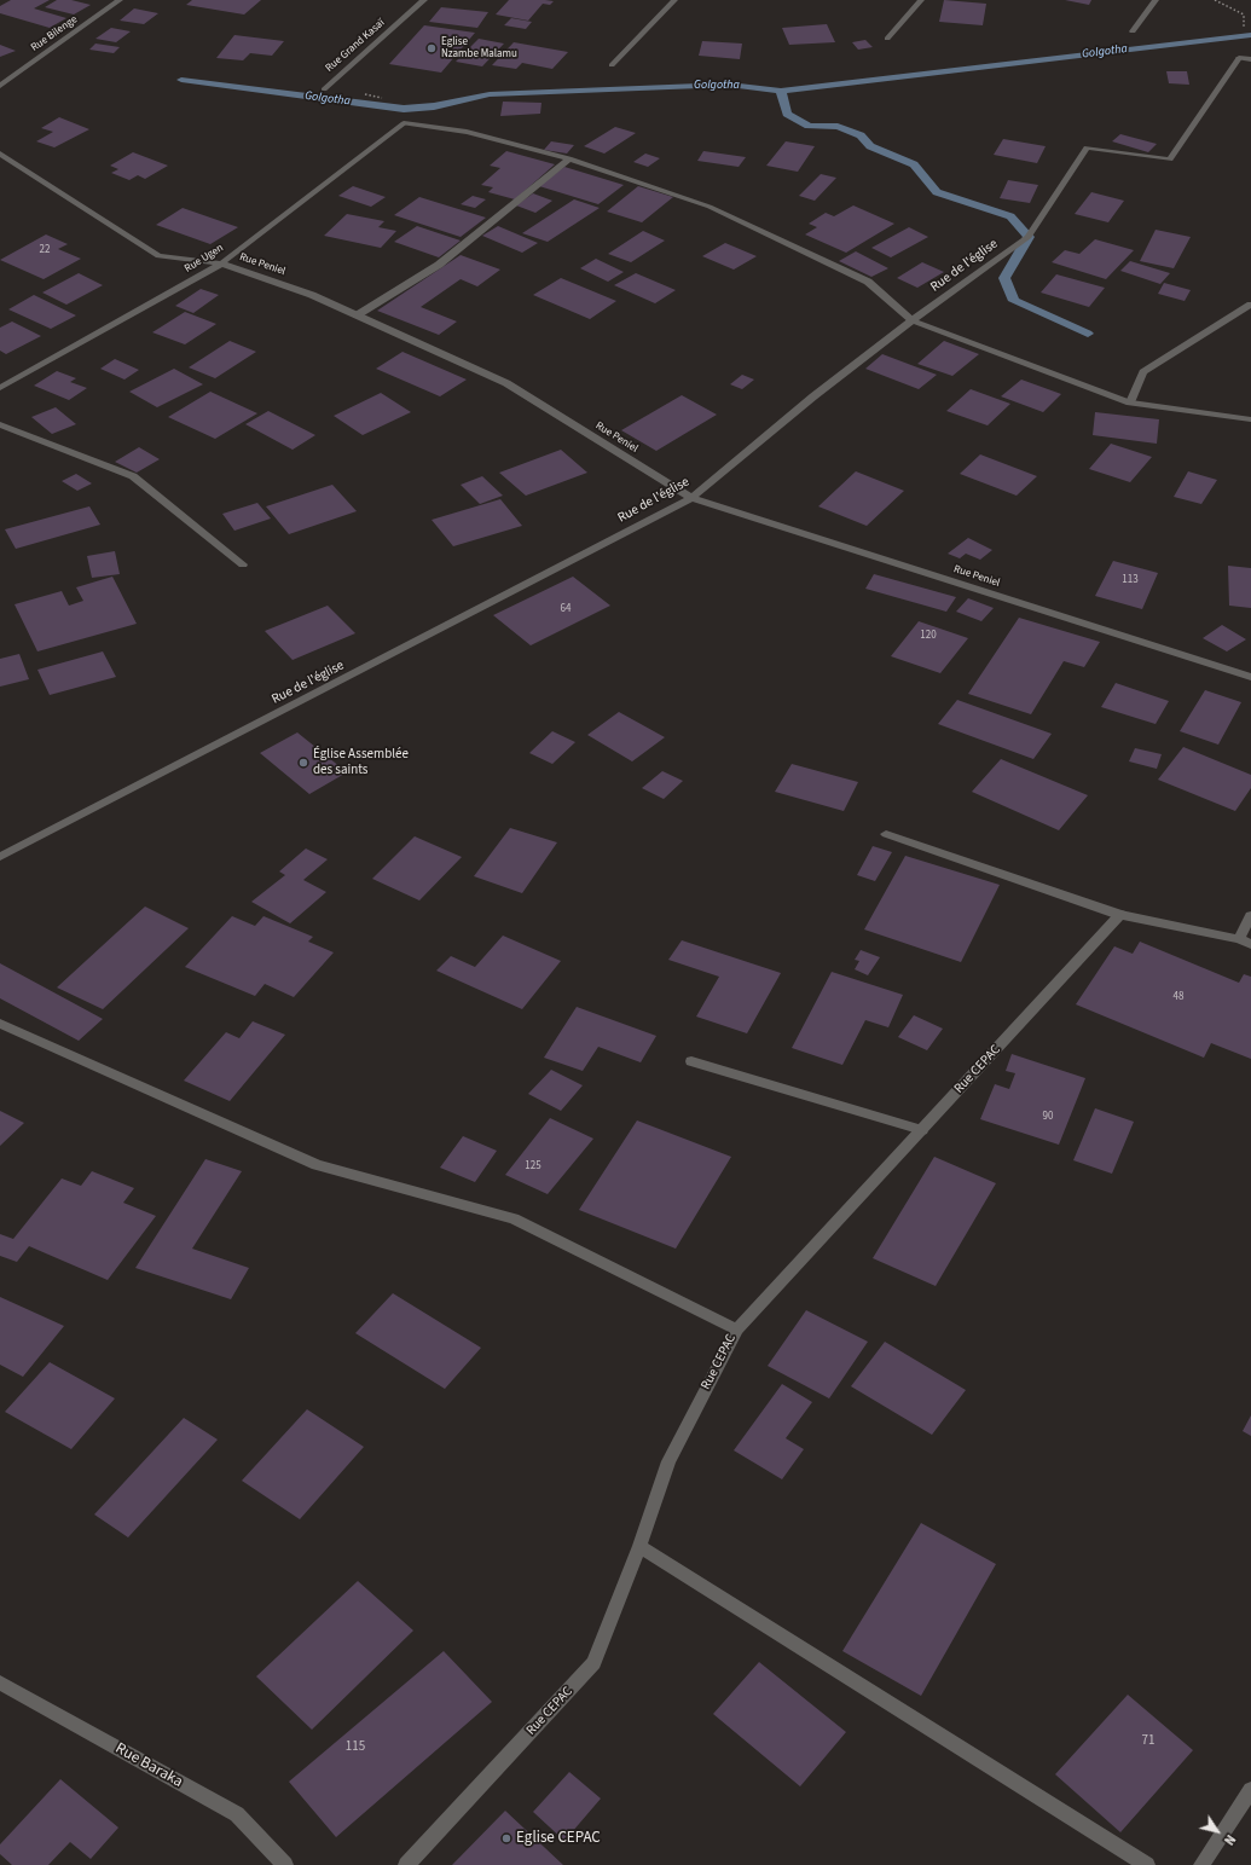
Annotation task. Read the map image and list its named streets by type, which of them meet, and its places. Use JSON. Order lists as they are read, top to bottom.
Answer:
{
  "streets": {
    "street": [
      "Rue Bilenge",
      "Rue Grand Kasaï",
      "Rue Ugen",
      "Rue Peniel",
      "Rue de l'église",
      "Rue CEPAC",
      "Rue Baraka"
    ]
  },
  "crossings": [
    ["Rue Ugen", "Rue Peniel"],
    ["Rue Peniel", "Rue de l'église"]
  ],
  "water": ["Golgotha"],
  "places": ["Eglise Nzambe Malamu", "Église Assemblée des saints", "Eglise CEPAC"],
  "house_numbers": [
    "22",
    "113",
    "64",
    "120",
    "48",
    "90",
    "125",
    "71",
    "115"
  ],
  "north": "bottom right"
}
